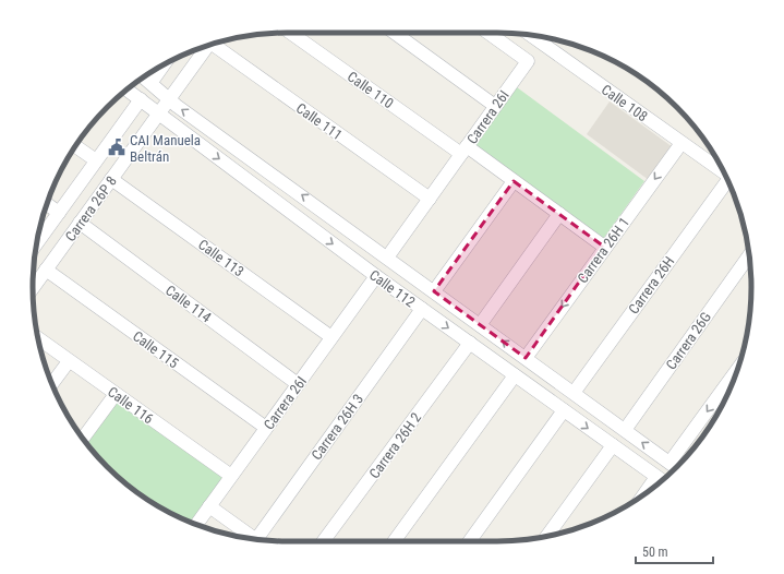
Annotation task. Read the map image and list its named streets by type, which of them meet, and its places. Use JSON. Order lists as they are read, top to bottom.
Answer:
{
  "streets": {
    "street": [
      "Calle 110",
      "Calle 108",
      "Carrera 26I",
      "Calle 111",
      "Carrera 26P 8",
      "Carrera 26H 1",
      "Calle 113",
      "Carrera 26H",
      "Calle 112",
      "Calle 114",
      "Carrera 26G",
      "Calle 115",
      "Calle 116",
      "Carrera 26H 3",
      "Carrera 26H 2"
    ]
  },
  "crossings": [
    ["Calle 110", "Carrera 26I"],
    ["Calle 110", "Carrera 26H 1"],
    ["Calle 108", "Carrera 26H 1"],
    ["Carrera 26I", "Calle 111"],
    ["Carrera 26I", "Calle 113"],
    ["Carrera 26I", "Calle 112"],
    ["Carrera 26I", "Calle 114"],
    ["Carrera 26I", "Calle 115"],
    ["Carrera 26I", "Calle 116"],
    ["Carrera 26P 8", "Calle 113"],
    ["Carrera 26P 8", "Calle 112"],
    ["Carrera 26P 8", "Calle 114"],
    ["Carrera 26P 8", "Calle 115"],
    ["Carrera 26H 1", "Calle 112"],
    ["Carrera 26H", "Calle 112"],
    ["Calle 112", "Carrera 26G"],
    ["Calle 112", "Carrera 26H 3"],
    ["Calle 112", "Carrera 26H 2"]
  ],
  "places": {
    "public building": ["CAI Manuela Beltrán"]
  },
  "scale_bar": "50 m"
}
